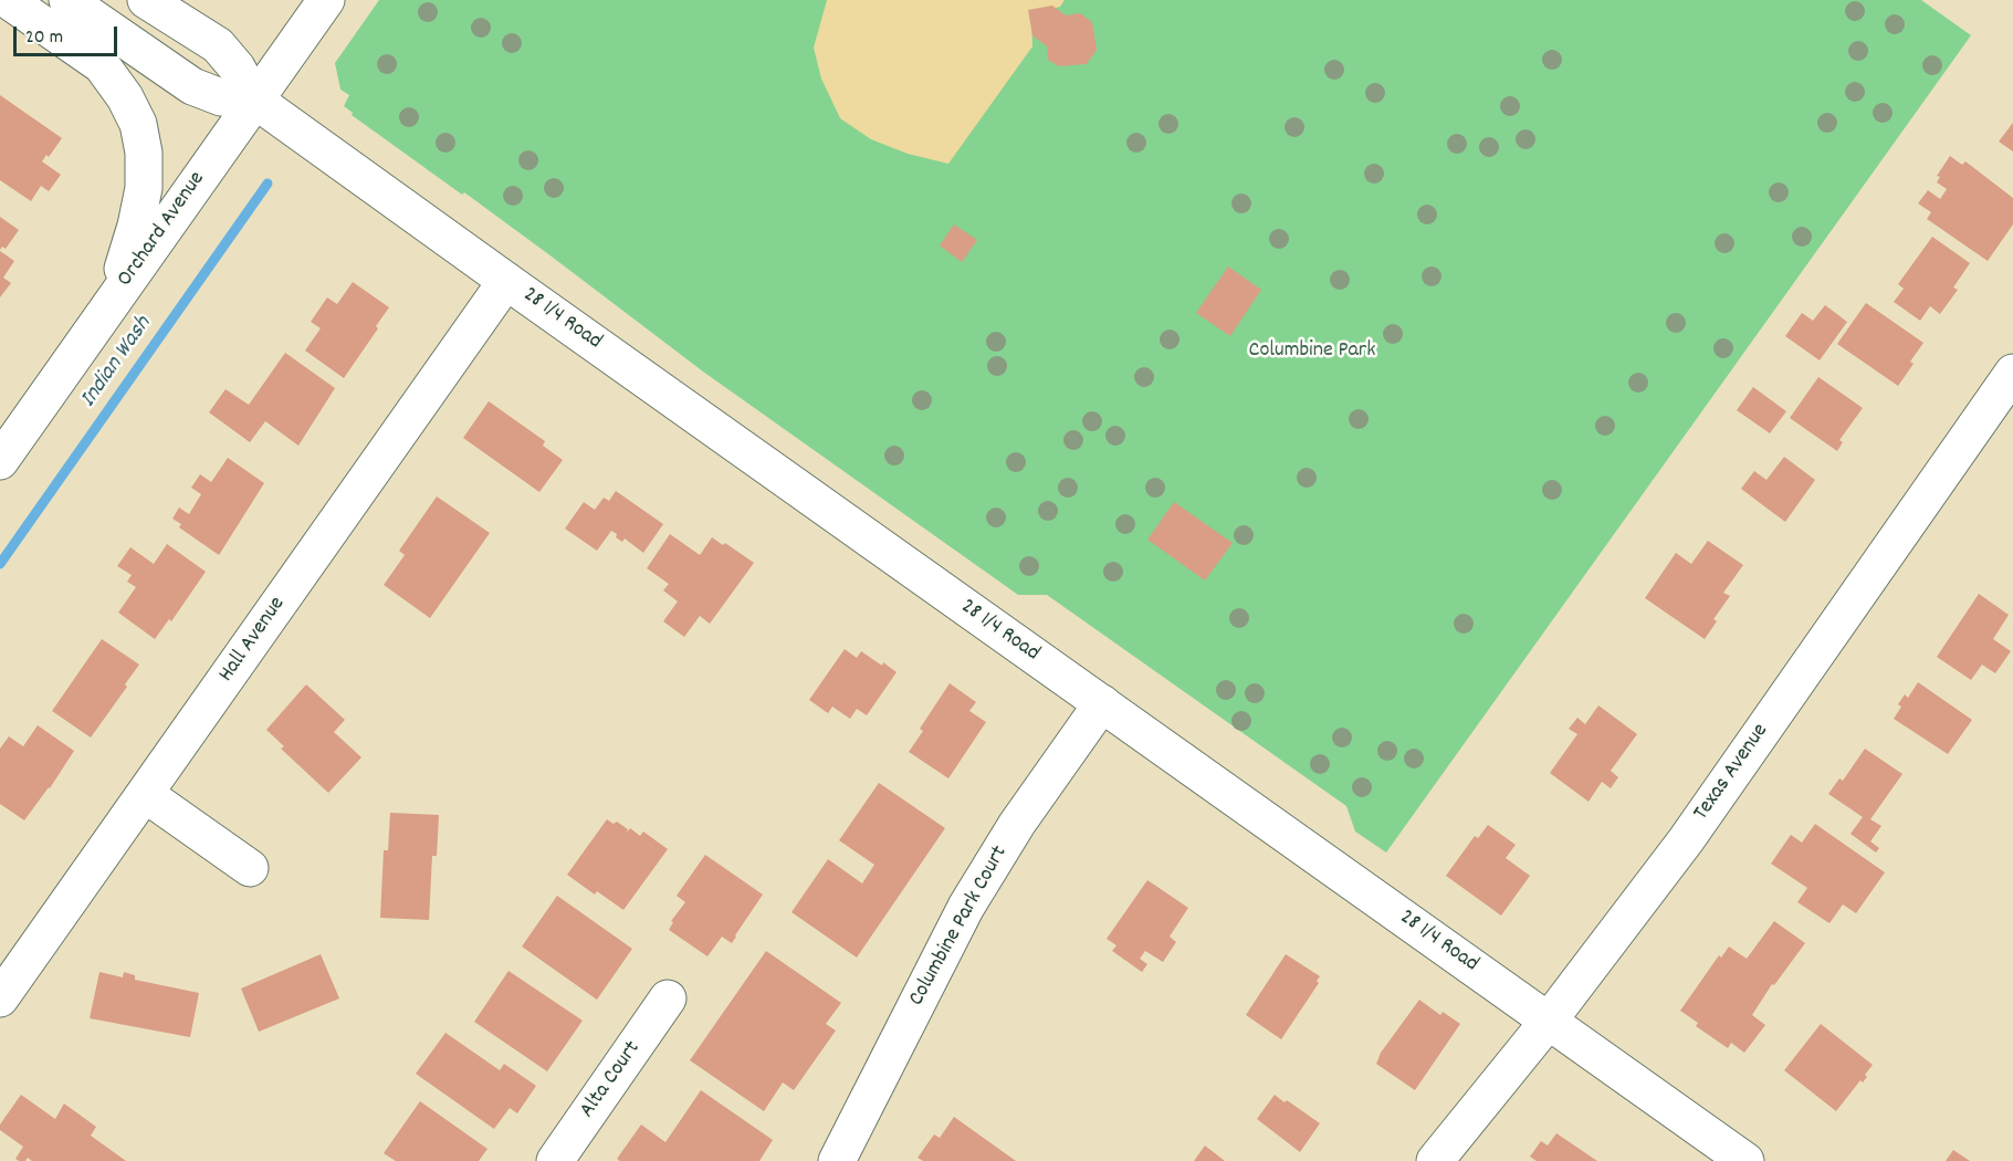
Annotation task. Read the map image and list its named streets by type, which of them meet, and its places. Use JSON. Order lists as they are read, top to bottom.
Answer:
{
  "streets": {
    "street": [
      "Orchard Avenue",
      "28 1/4 Road",
      "Hall Avenue",
      "Texas Avenue",
      "Columbine Park Court",
      "Alta Court"
    ]
  },
  "crossings": [
    ["Orchard Avenue", "28 1/4 Road"],
    ["28 1/4 Road", "Hall Avenue"],
    ["28 1/4 Road", "Texas Avenue"],
    ["28 1/4 Road", "Columbine Park Court"]
  ],
  "water": ["Indian Wash"],
  "parks": ["Columbine Park"],
  "scale_bar": "20 m"
}
